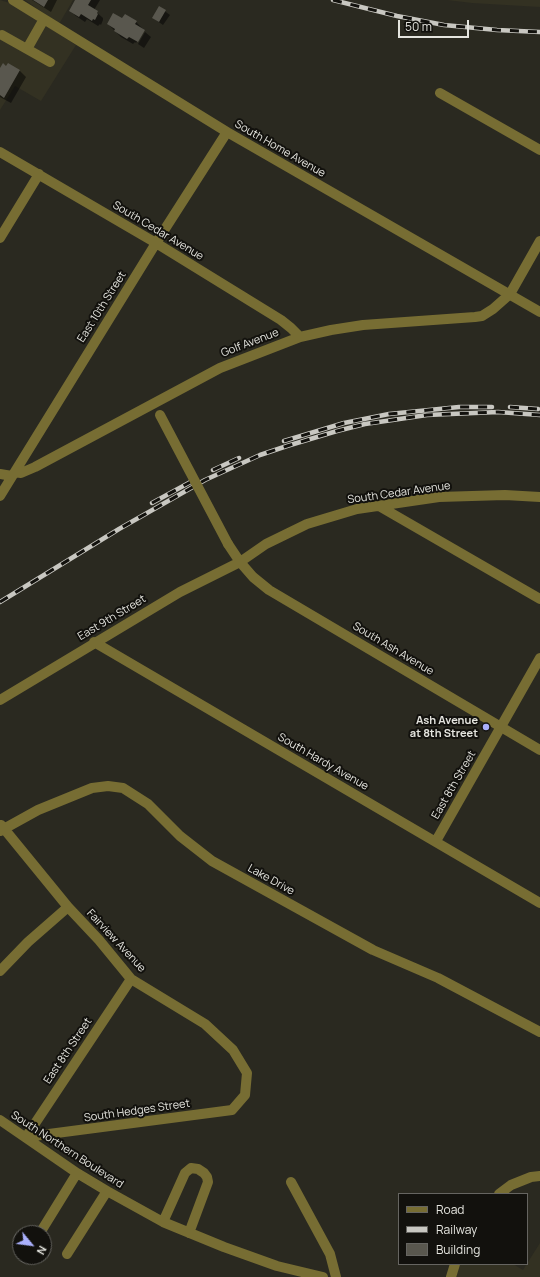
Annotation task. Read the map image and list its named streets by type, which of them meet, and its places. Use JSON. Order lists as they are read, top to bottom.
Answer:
{
  "streets": {
    "street": [
      "South Home Avenue",
      "South Cedar Avenue",
      "East 10th Street",
      "Golf Avenue",
      "East 9th Street",
      "South Ash Avenue",
      "South Hardy Avenue",
      "East 8th Street",
      "Lake Drive",
      "Fairview Avenue",
      "South Hedges Street",
      "South Northern Boulevard"
    ]
  },
  "crossings": [
    ["South Home Avenue", "East 10th Street"],
    ["South Home Avenue", "Golf Avenue"],
    ["South Cedar Avenue", "East 10th Street"],
    ["South Cedar Avenue", "Golf Avenue"],
    ["South Cedar Avenue", "East 9th Street"],
    ["South Cedar Avenue", "South Ash Avenue"],
    ["East 10th Street", "Golf Avenue"],
    ["East 9th Street", "South Ash Avenue"],
    ["East 9th Street", "South Hardy Avenue"],
    ["South Ash Avenue", "East 8th Street"],
    ["South Hardy Avenue", "East 8th Street"],
    ["East 8th Street", "Fairview Avenue"],
    ["East 8th Street", "South Hedges Street"],
    ["East 8th Street", "South Northern Boulevard"],
    ["Lake Drive", "Fairview Avenue"],
    ["Fairview Avenue", "South Hedges Street"],
    ["South Hedges Street", "South Northern Boulevard"]
  ],
  "places": ["Ash Avenue at 8th Street"],
  "legend": ["Road", "Railway", "Building"],
  "scale_bar": "50 m",
  "north": "bottom right"
}
